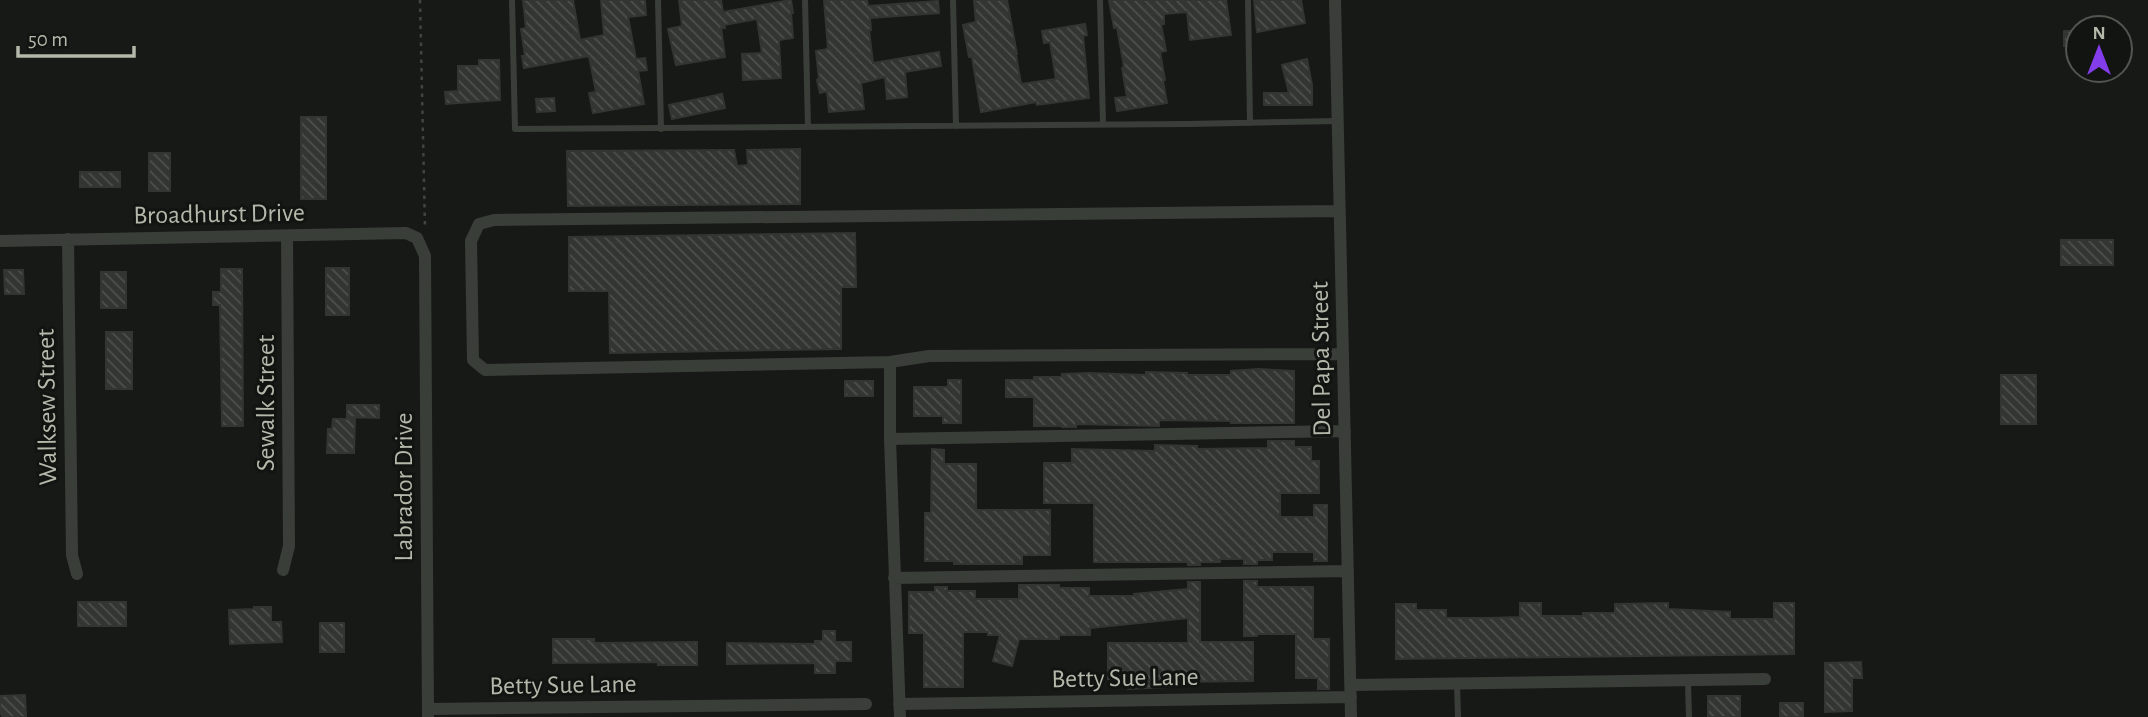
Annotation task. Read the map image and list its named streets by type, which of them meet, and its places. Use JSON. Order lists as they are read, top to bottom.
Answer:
{
  "streets": {
    "street": [
      "Broadhurst Drive",
      "Del Papa Street",
      "Sewalk Street",
      "Walksew Street",
      "Labrador Drive",
      "Betty Sue Lane"
    ]
  },
  "crossings": [
    ["Broadhurst Drive", "Sewalk Street"],
    ["Broadhurst Drive", "Walksew Street"],
    ["Broadhurst Drive", "Labrador Drive"],
    ["Del Papa Street", "Betty Sue Lane"],
    ["Labrador Drive", "Betty Sue Lane"]
  ],
  "scale_bar": "50 m",
  "north": "top"
}
